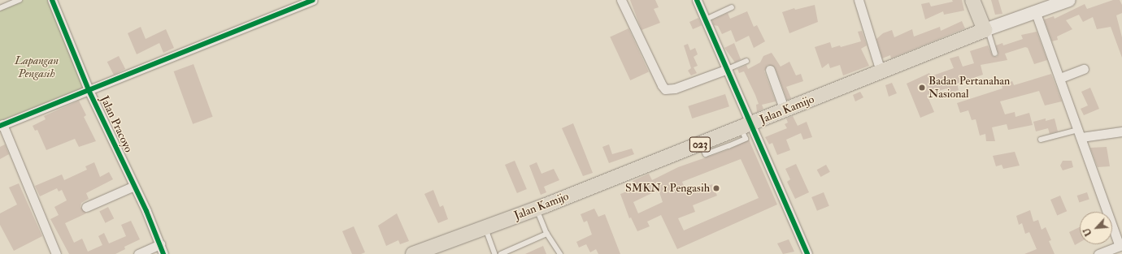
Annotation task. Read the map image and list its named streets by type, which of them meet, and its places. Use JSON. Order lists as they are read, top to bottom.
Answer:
{
  "streets": {
    "main road": ["Jalan Kamijo", "023"],
    "street": ["Jalan Pracoyo"]
  },
  "parks": ["Lapangan Pengasih"],
  "places": ["Badan Pertanahan Nasional", "SMKN 1 Pengasih"],
  "north": "bottom left"
}
